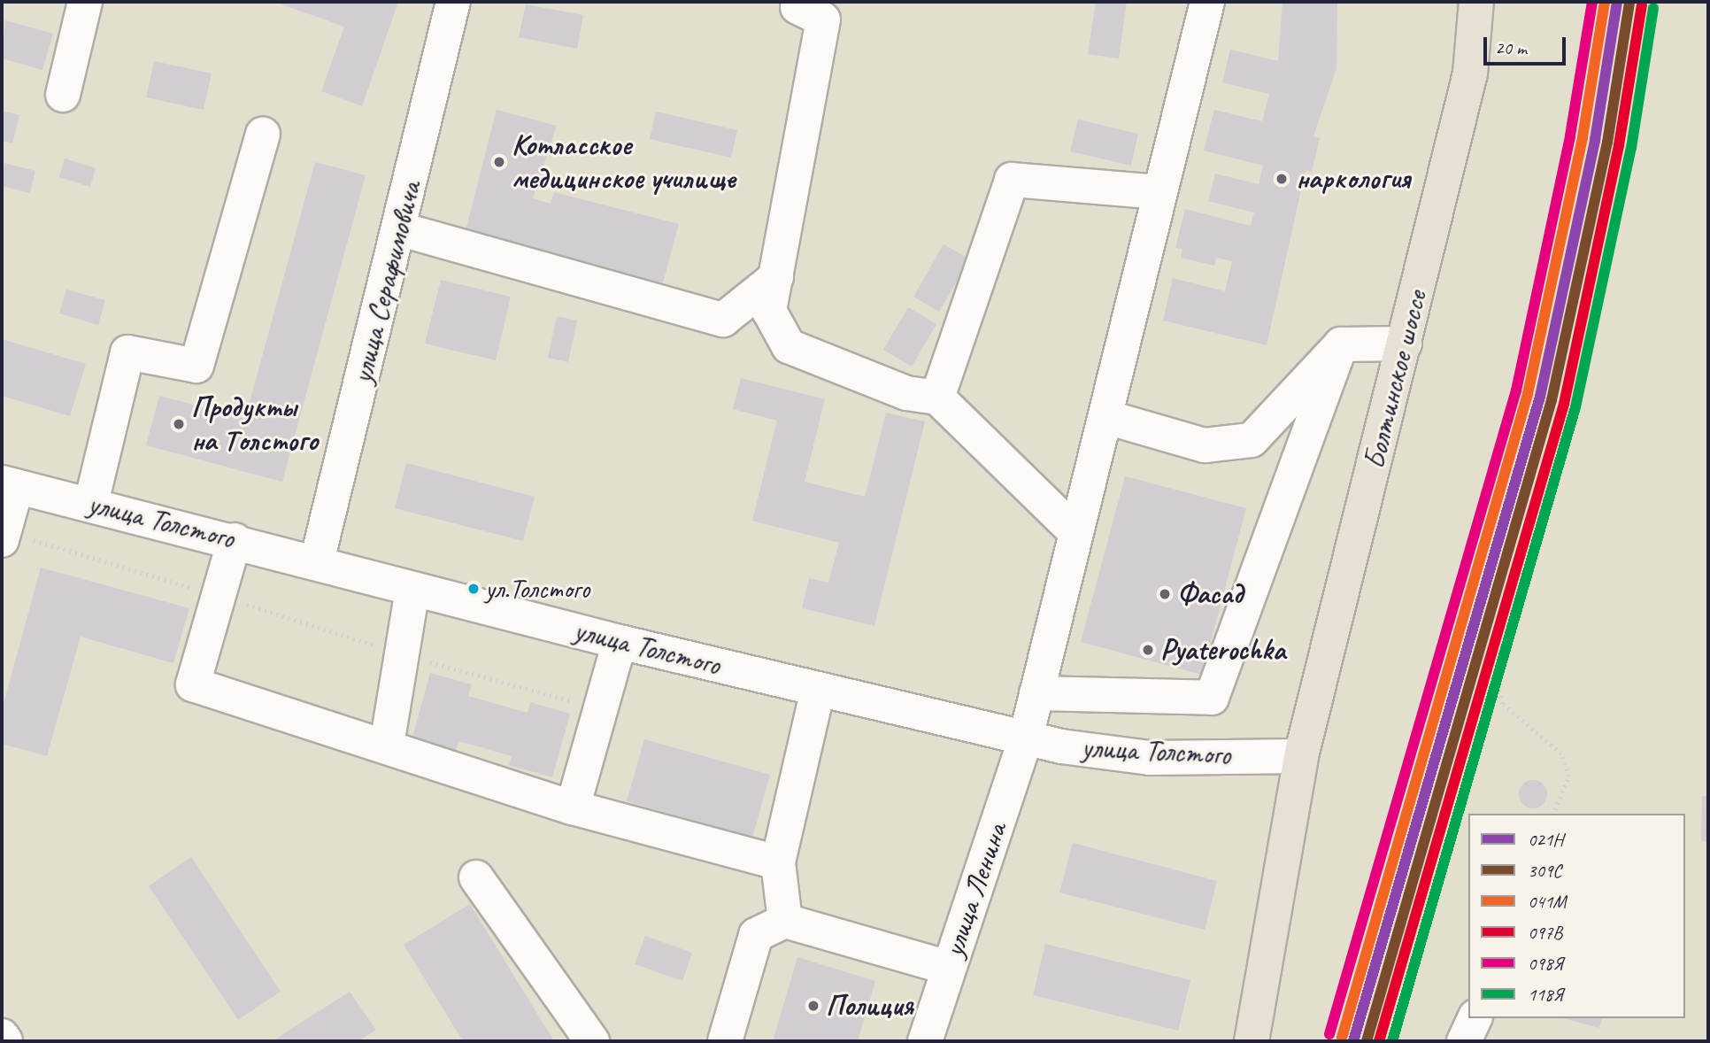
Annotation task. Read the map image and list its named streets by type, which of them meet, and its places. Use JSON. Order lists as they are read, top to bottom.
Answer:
{
  "streets": {
    "main road": ["Болтинское шоссе"],
    "street": ["улица Серафимовича", "улица Толстого", "улица Ленина"]
  },
  "crossings": [
    ["улица Серафимовича", "улица Толстого"],
    ["Болтинское шоссе", "улица Толстого"],
    ["улица Толстого", "улица Ленина"]
  ],
  "places": [
    "Котласское медицинское училище",
    "наркология",
    "Продукты на Толстого",
    "ул.Толстого",
    "Фасад",
    "Pyaterochka",
    "Полиция"
  ],
  "lines": [
    "transit line 021Н",
    "transit line 041М",
    "transit line 098Я",
    "transit line 309С",
    "transit line 097В",
    "transit line 118Я"
  ],
  "legend": [
    "021Н",
    "309С",
    "041М",
    "097В",
    "098Я",
    "118Я"
  ],
  "scale_bar": "20 m"
}
